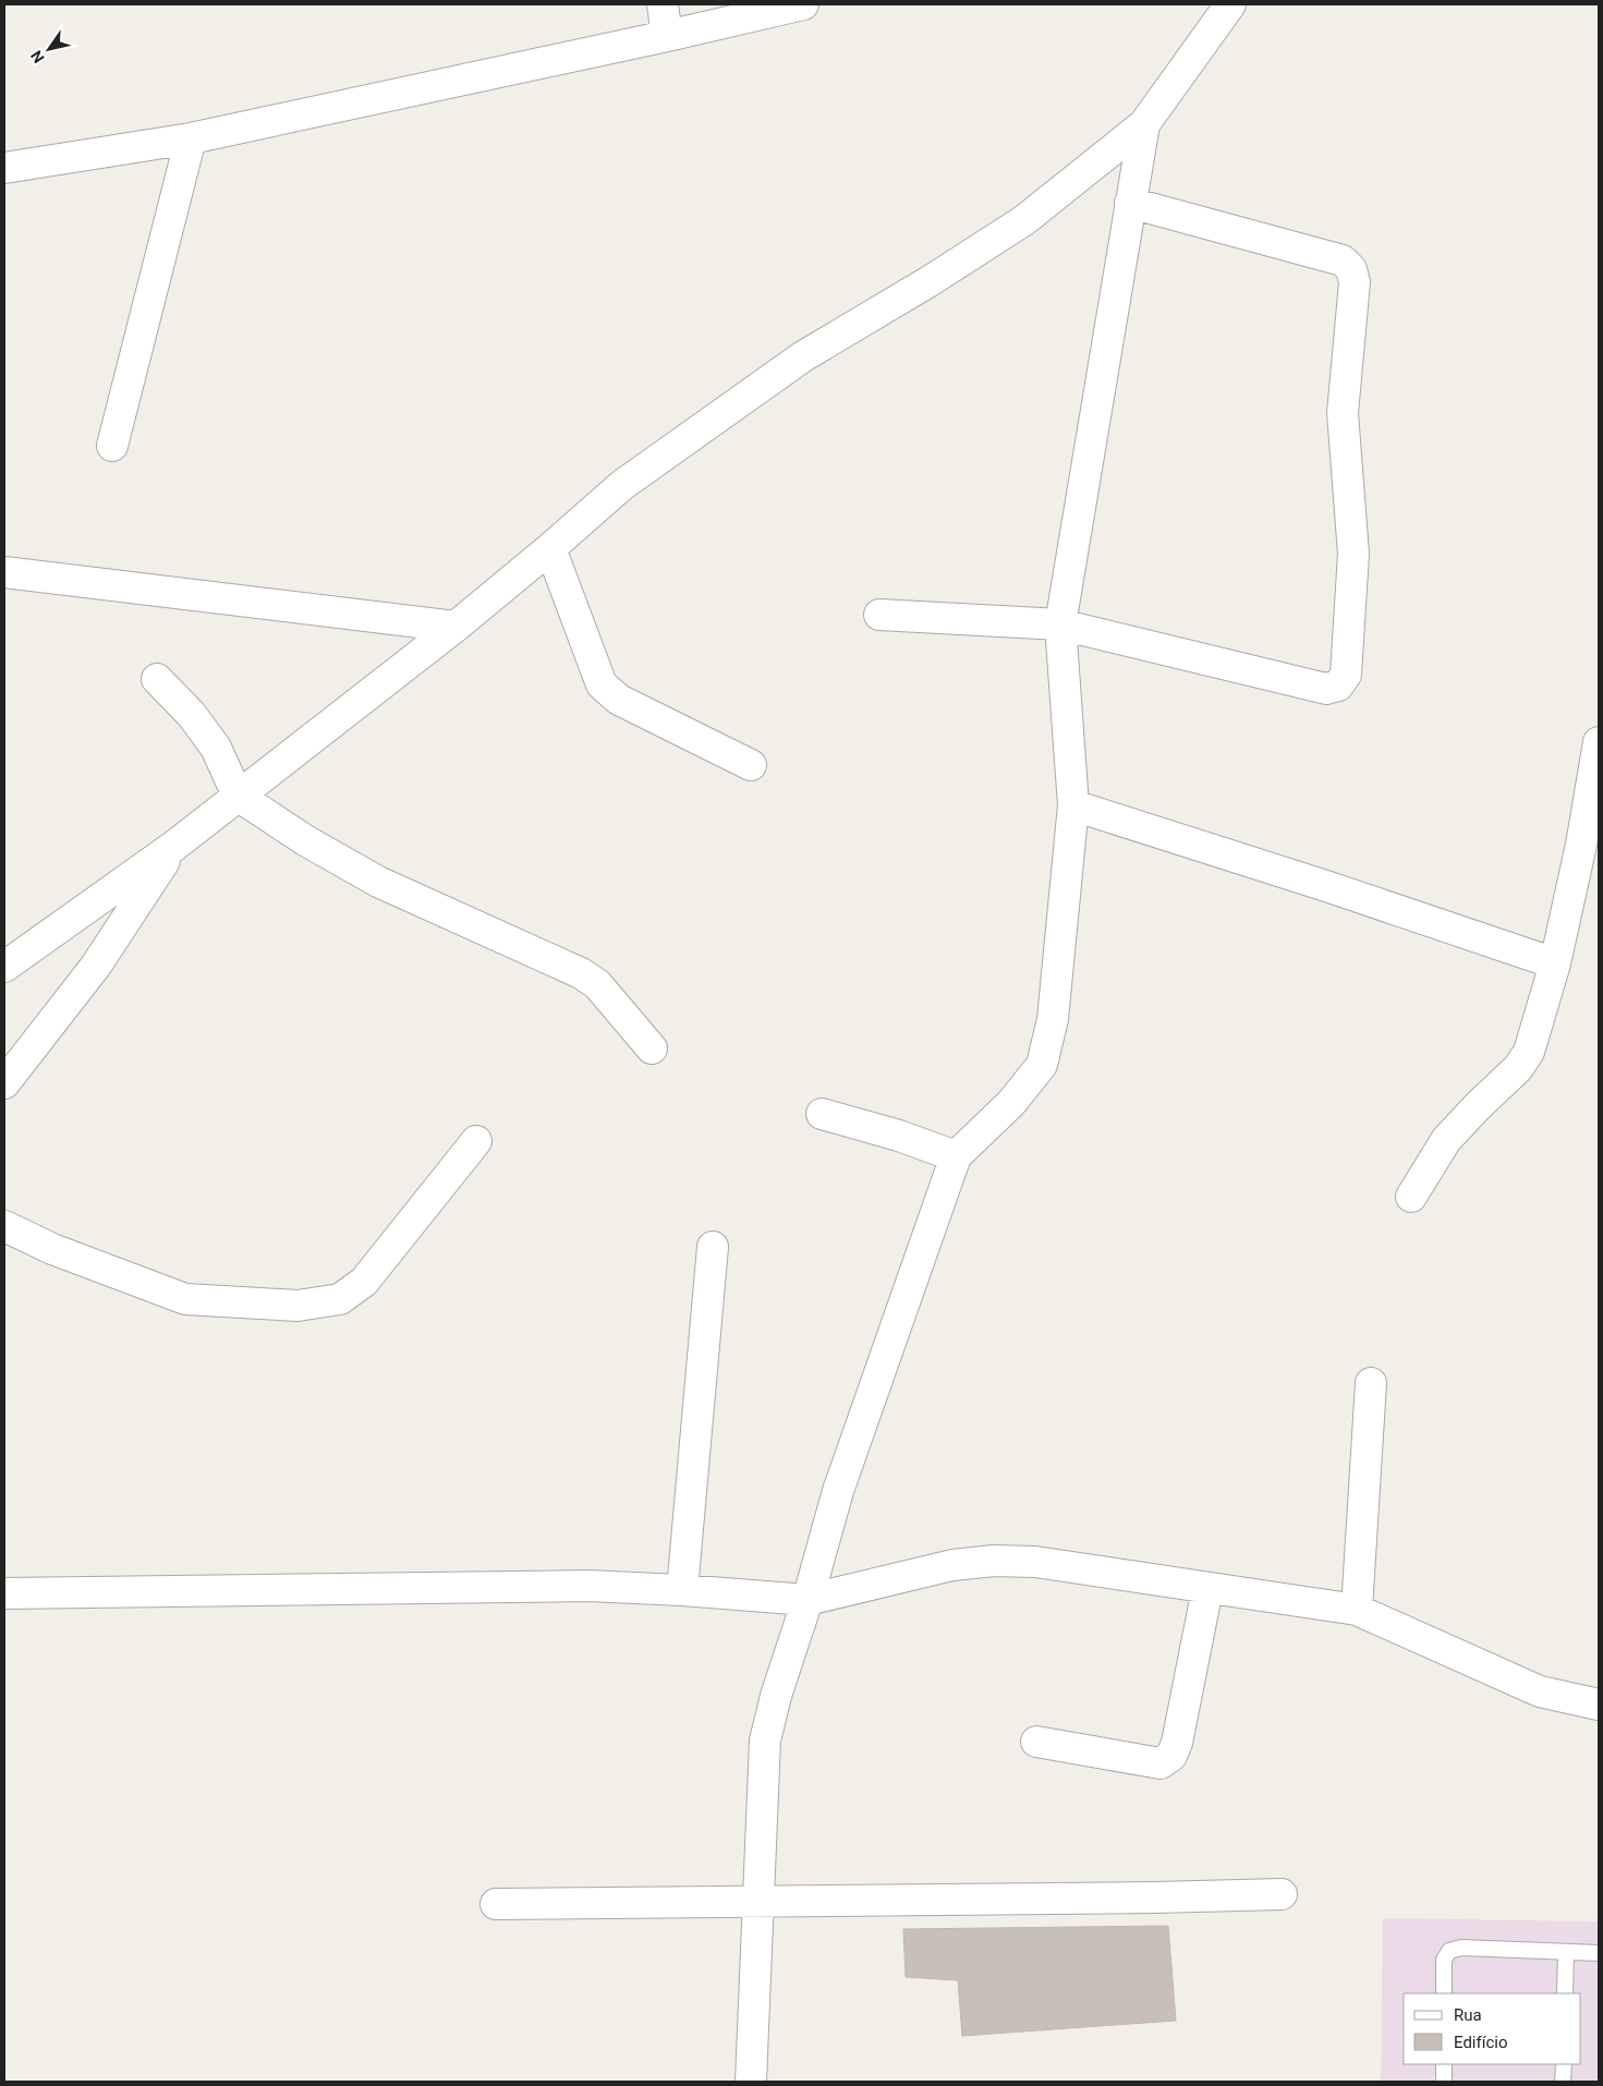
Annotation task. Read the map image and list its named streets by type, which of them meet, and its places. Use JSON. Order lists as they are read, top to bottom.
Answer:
{
  "legend": ["Rua", "Edifício"],
  "north": "bottom left"
}
